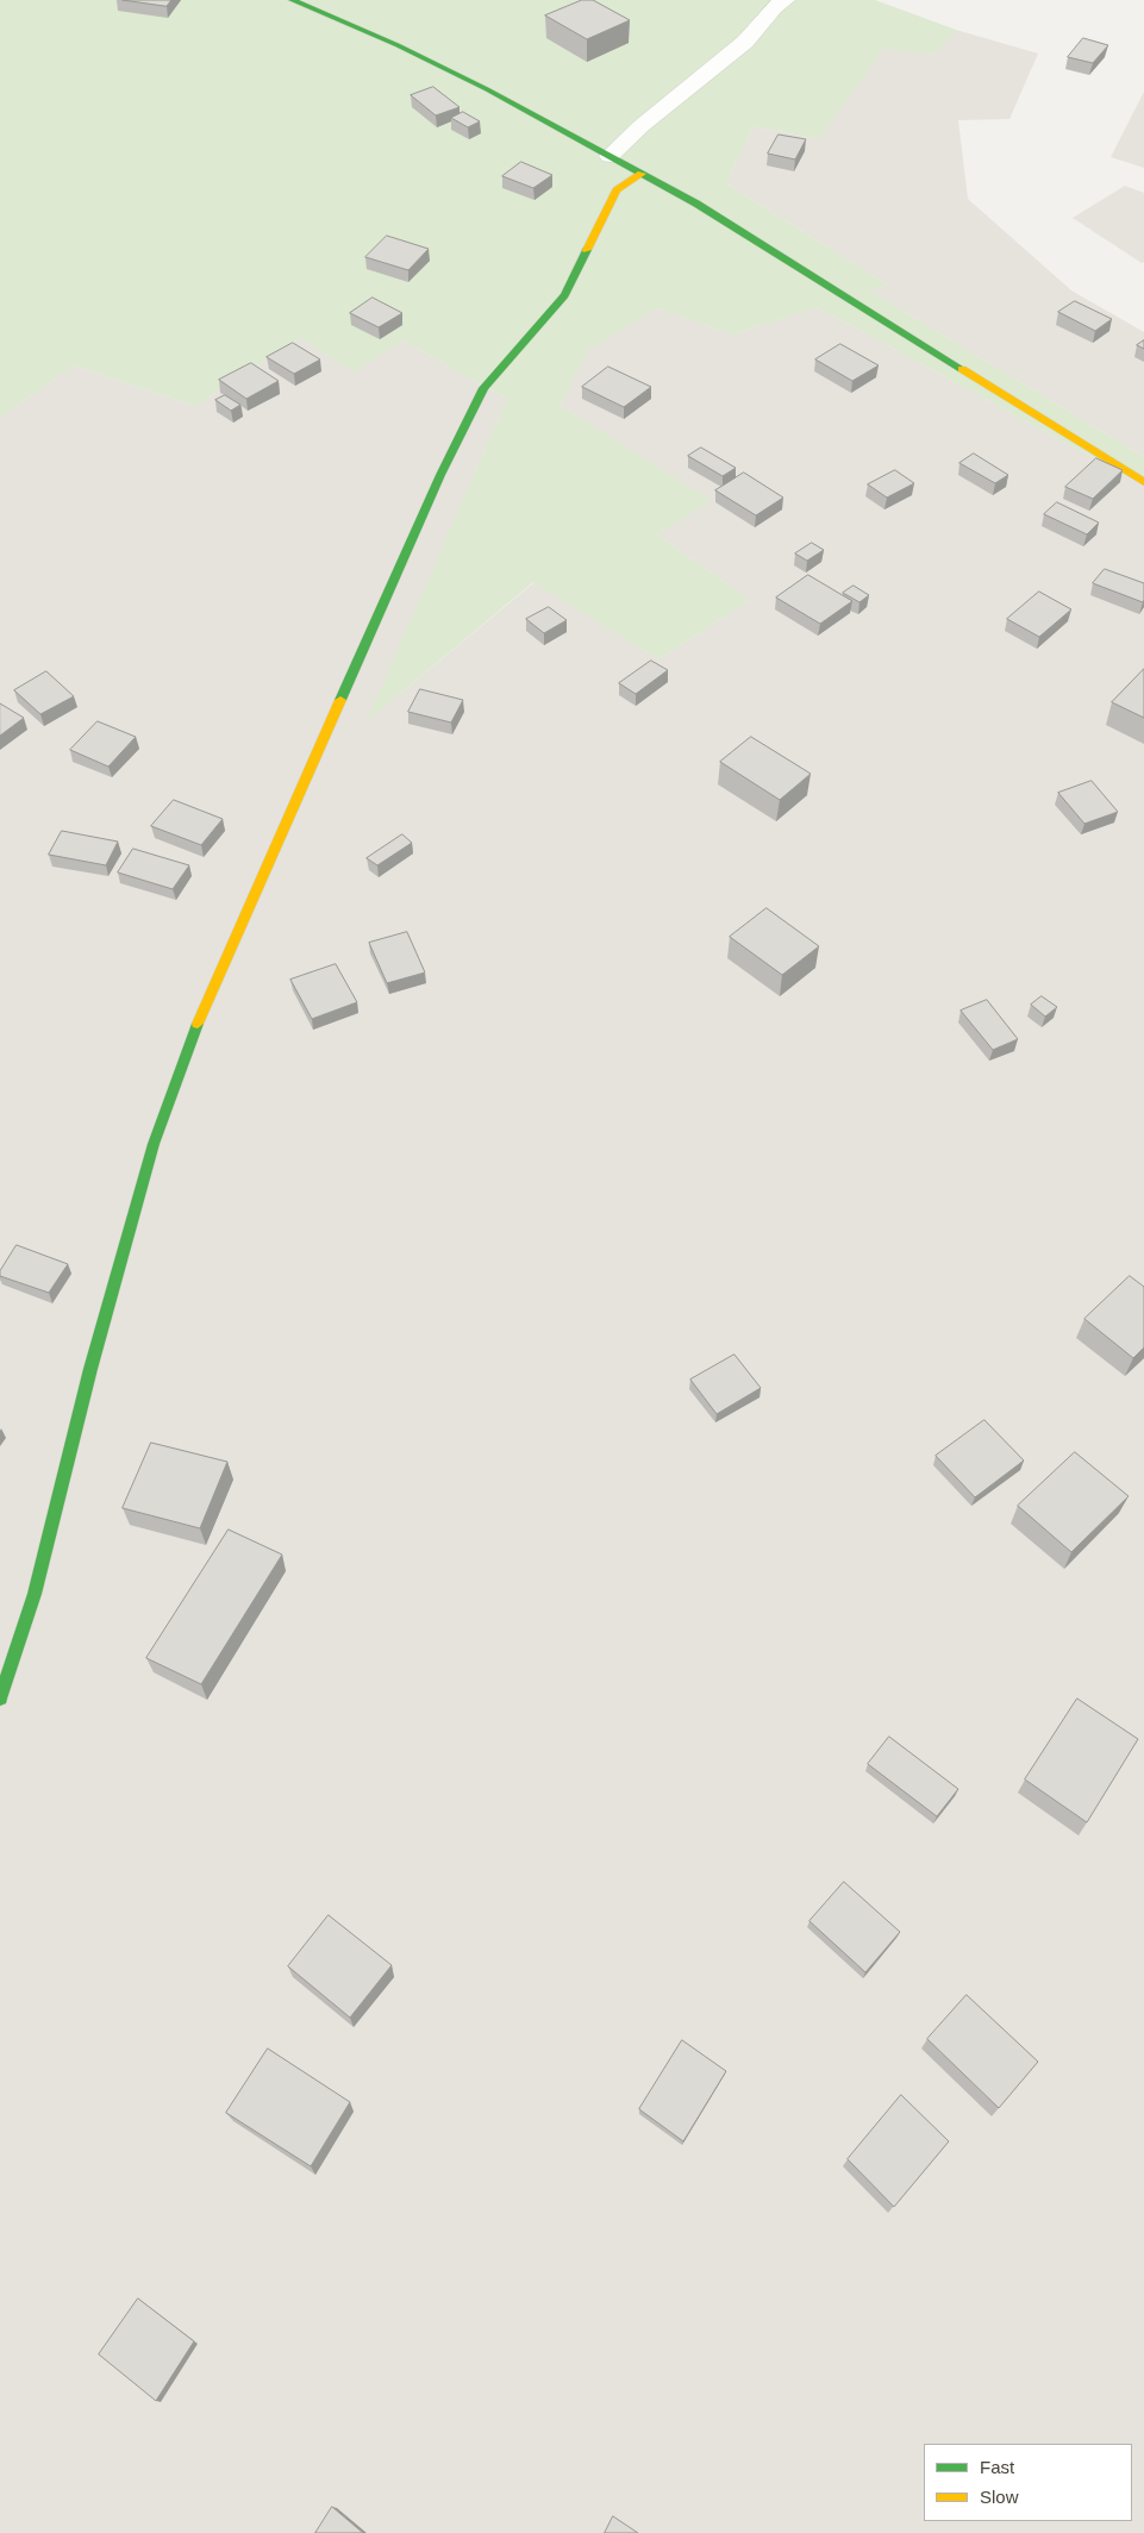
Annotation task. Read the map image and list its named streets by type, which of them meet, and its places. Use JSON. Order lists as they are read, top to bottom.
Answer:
{
  "legend": ["Fast", "Slow"]
}
